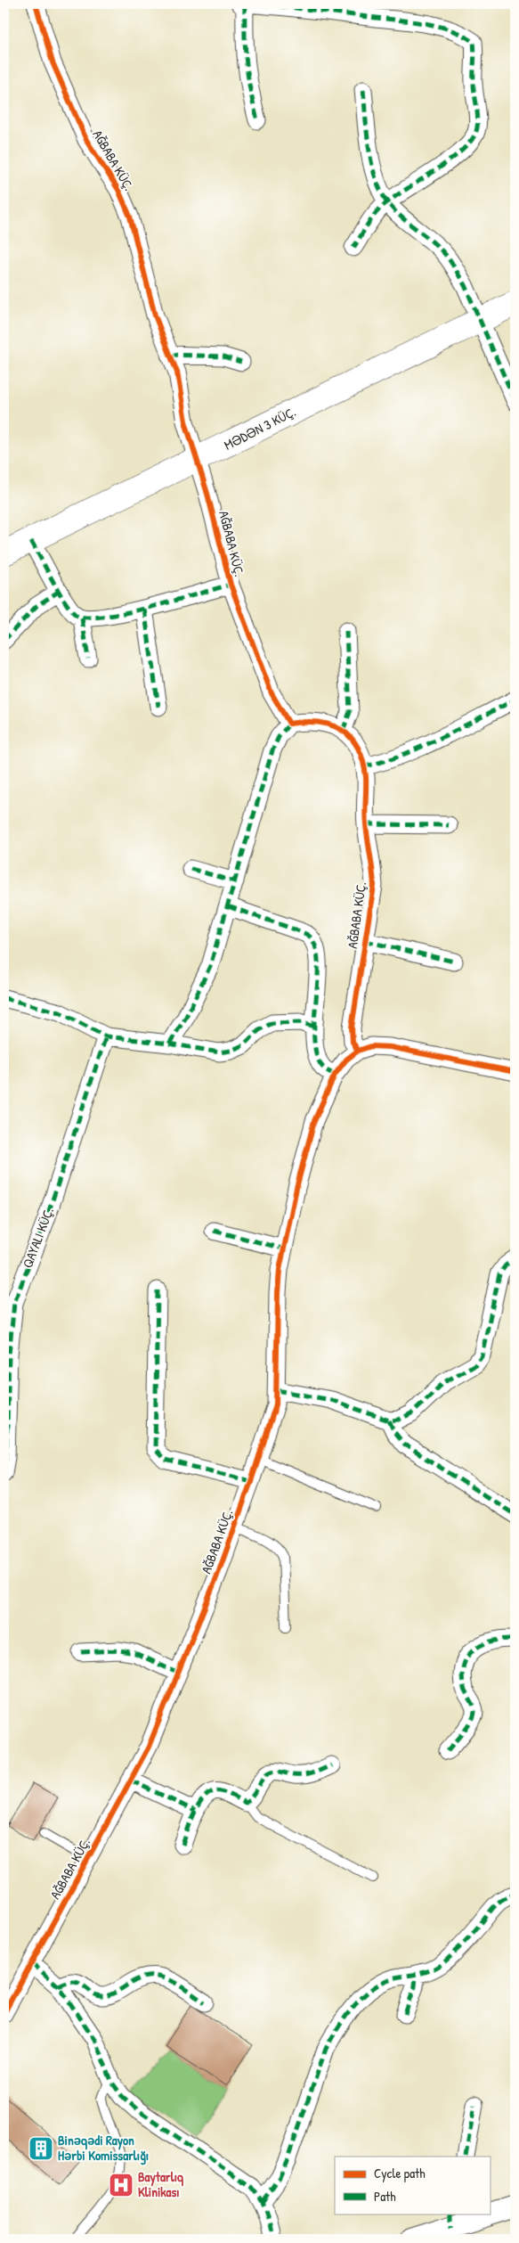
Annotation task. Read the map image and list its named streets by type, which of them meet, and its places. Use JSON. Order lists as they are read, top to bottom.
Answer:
{
  "streets": {
    "main road": ["MƏDƏN 3 KÜÇ."],
    "street": ["AĞBABA KÜÇ."]
  },
  "crossings": [
    ["AĞBABA KÜÇ.", "MƏDƏN 3 KÜÇ."]
  ],
  "places": {
    "building": ["Binəqədi Rayon Hərbi Komissarlığı"],
    "hospital": ["Baytarlıq Klinikası"]
  },
  "legend": ["Cycle path", "Path"]
}
